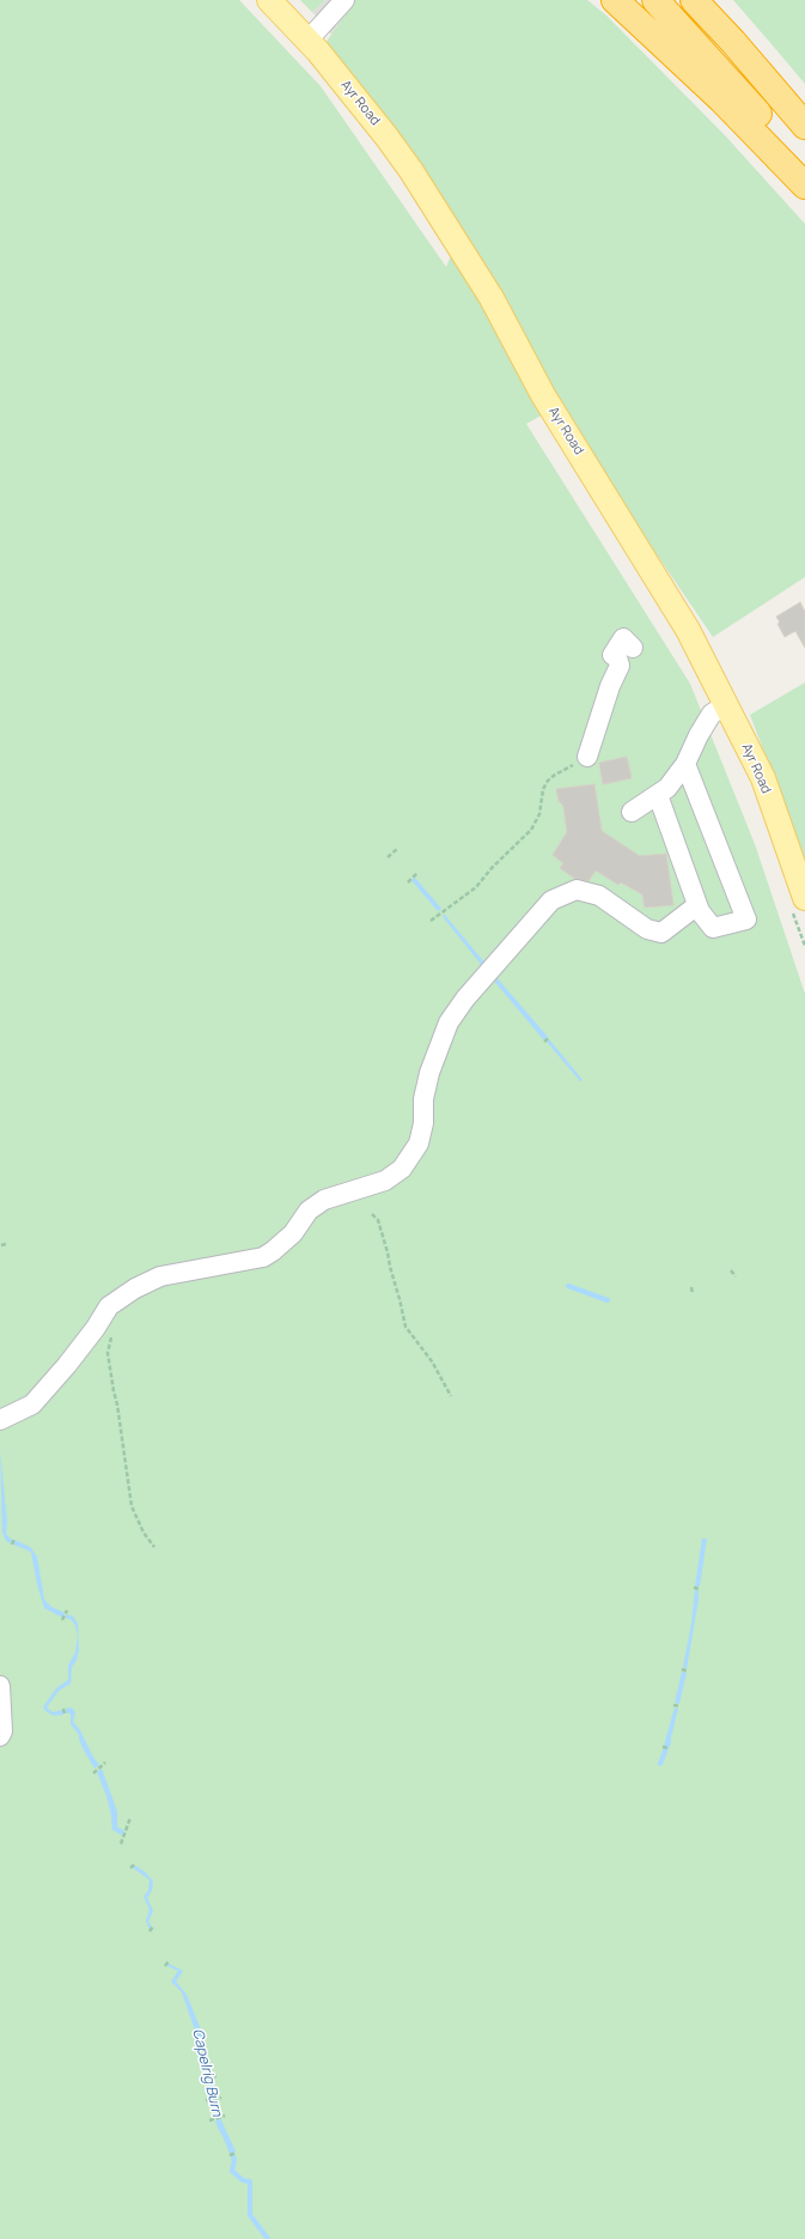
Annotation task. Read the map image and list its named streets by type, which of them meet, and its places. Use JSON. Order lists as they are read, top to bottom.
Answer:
{
  "streets": {
    "main road": ["Ayr Road"]
  },
  "water": ["Capelrig Burn"]
}
